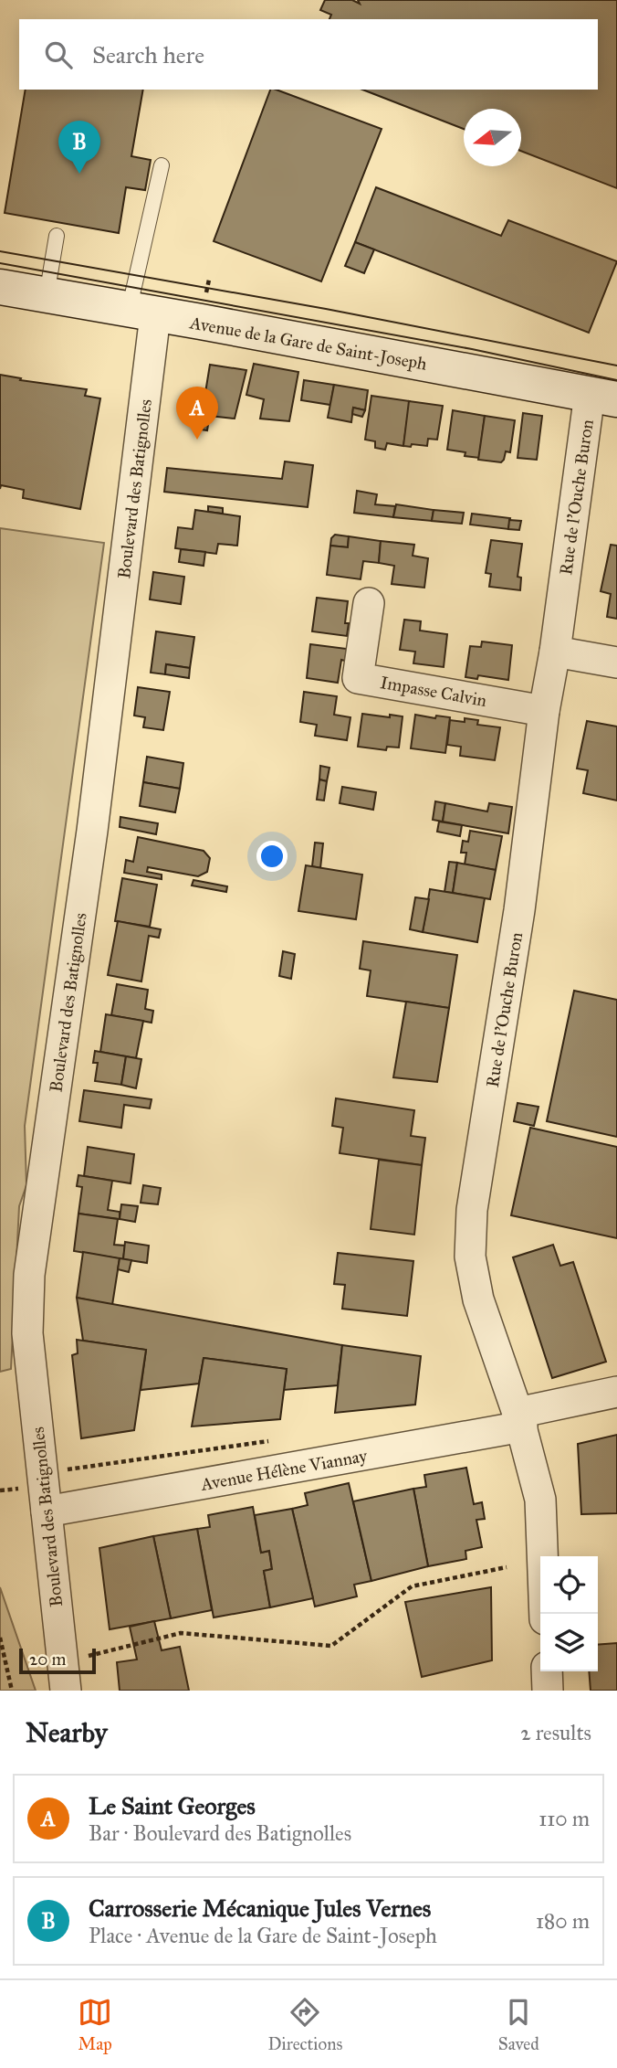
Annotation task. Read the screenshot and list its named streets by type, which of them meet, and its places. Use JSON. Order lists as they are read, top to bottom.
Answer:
{
  "streets": {
    "street": [
      "Avenue de la Gare de Saint-Joseph",
      "Boulevard des Batignolles",
      "Rue de l'Ouche Buron",
      "Impasse Calvin",
      "Avenue Hélène Viannay"
    ]
  },
  "crossings": [
    ["Avenue de la Gare de Saint-Joseph", "Boulevard des Batignolles"],
    ["Avenue de la Gare de Saint-Joseph", "Rue de l'Ouche Buron"],
    ["Boulevard des Batignolles", "Avenue Hélène Viannay"],
    ["Rue de l'Ouche Buron", "Impasse Calvin"],
    ["Rue de l'Ouche Buron", "Avenue Hélène Viannay"]
  ],
  "scale_bar": "20 m",
  "north": "left",
  "page": {
    "search": "Search here",
    "pins": ["B", "A"],
    "scale": "20 m",
    "heading": ["Nearby", "2 results"],
    "list": [
      {
        "mark": "A",
        "name": "Le Saint Georges",
        "note": "Bar · Boulevard des Batignolles",
        "value": "110 m"
      },
      {
        "mark": "B",
        "name": "Carrosserie Mécanique Jules Vernes",
        "note": "Place · Avenue de la Gare de Saint-Joseph",
        "value": "180 m"
      }
    ],
    "nav": ["Map", "Directions", "Saved"]
  }
}
